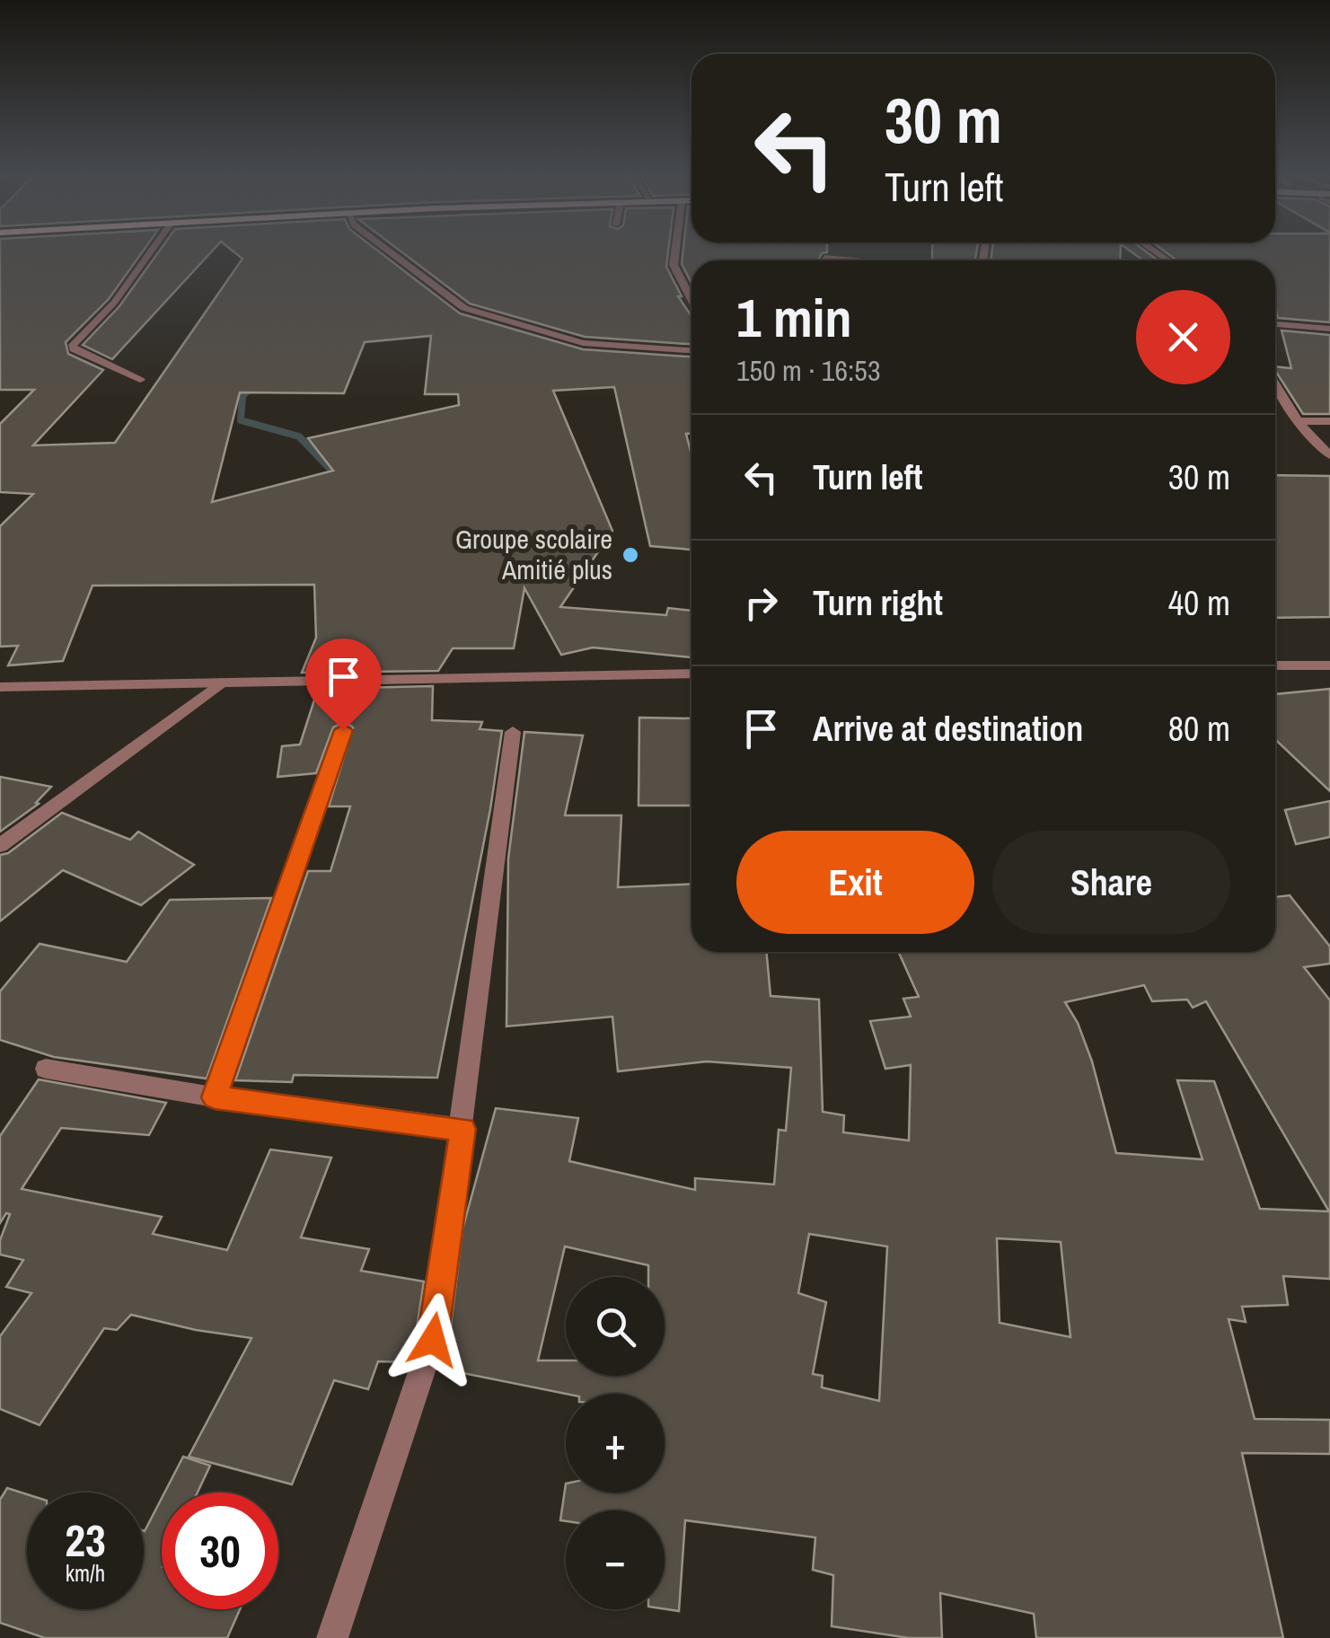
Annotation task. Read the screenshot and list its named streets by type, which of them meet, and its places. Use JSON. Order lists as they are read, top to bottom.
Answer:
{
  "places": ["Groupe scolaire Amitié plus"],
  "page": {
    "turn": ["30 m", "Turn left"],
    "heading": ["1 min", "150 m · 16:53"],
    "list": [
      {
        "name": "Turn left",
        "value": "30 m"
      },
      {
        "name": "Turn right",
        "value": "40 m"
      },
      {
        "name": "Arrive at destination",
        "value": "80 m"
      }
    ],
    "buttons": ["Exit", "Share"],
    "map_buttons": ["+", "−"],
    "speed": "23 km/h",
    "limit": "30"
  }
}
